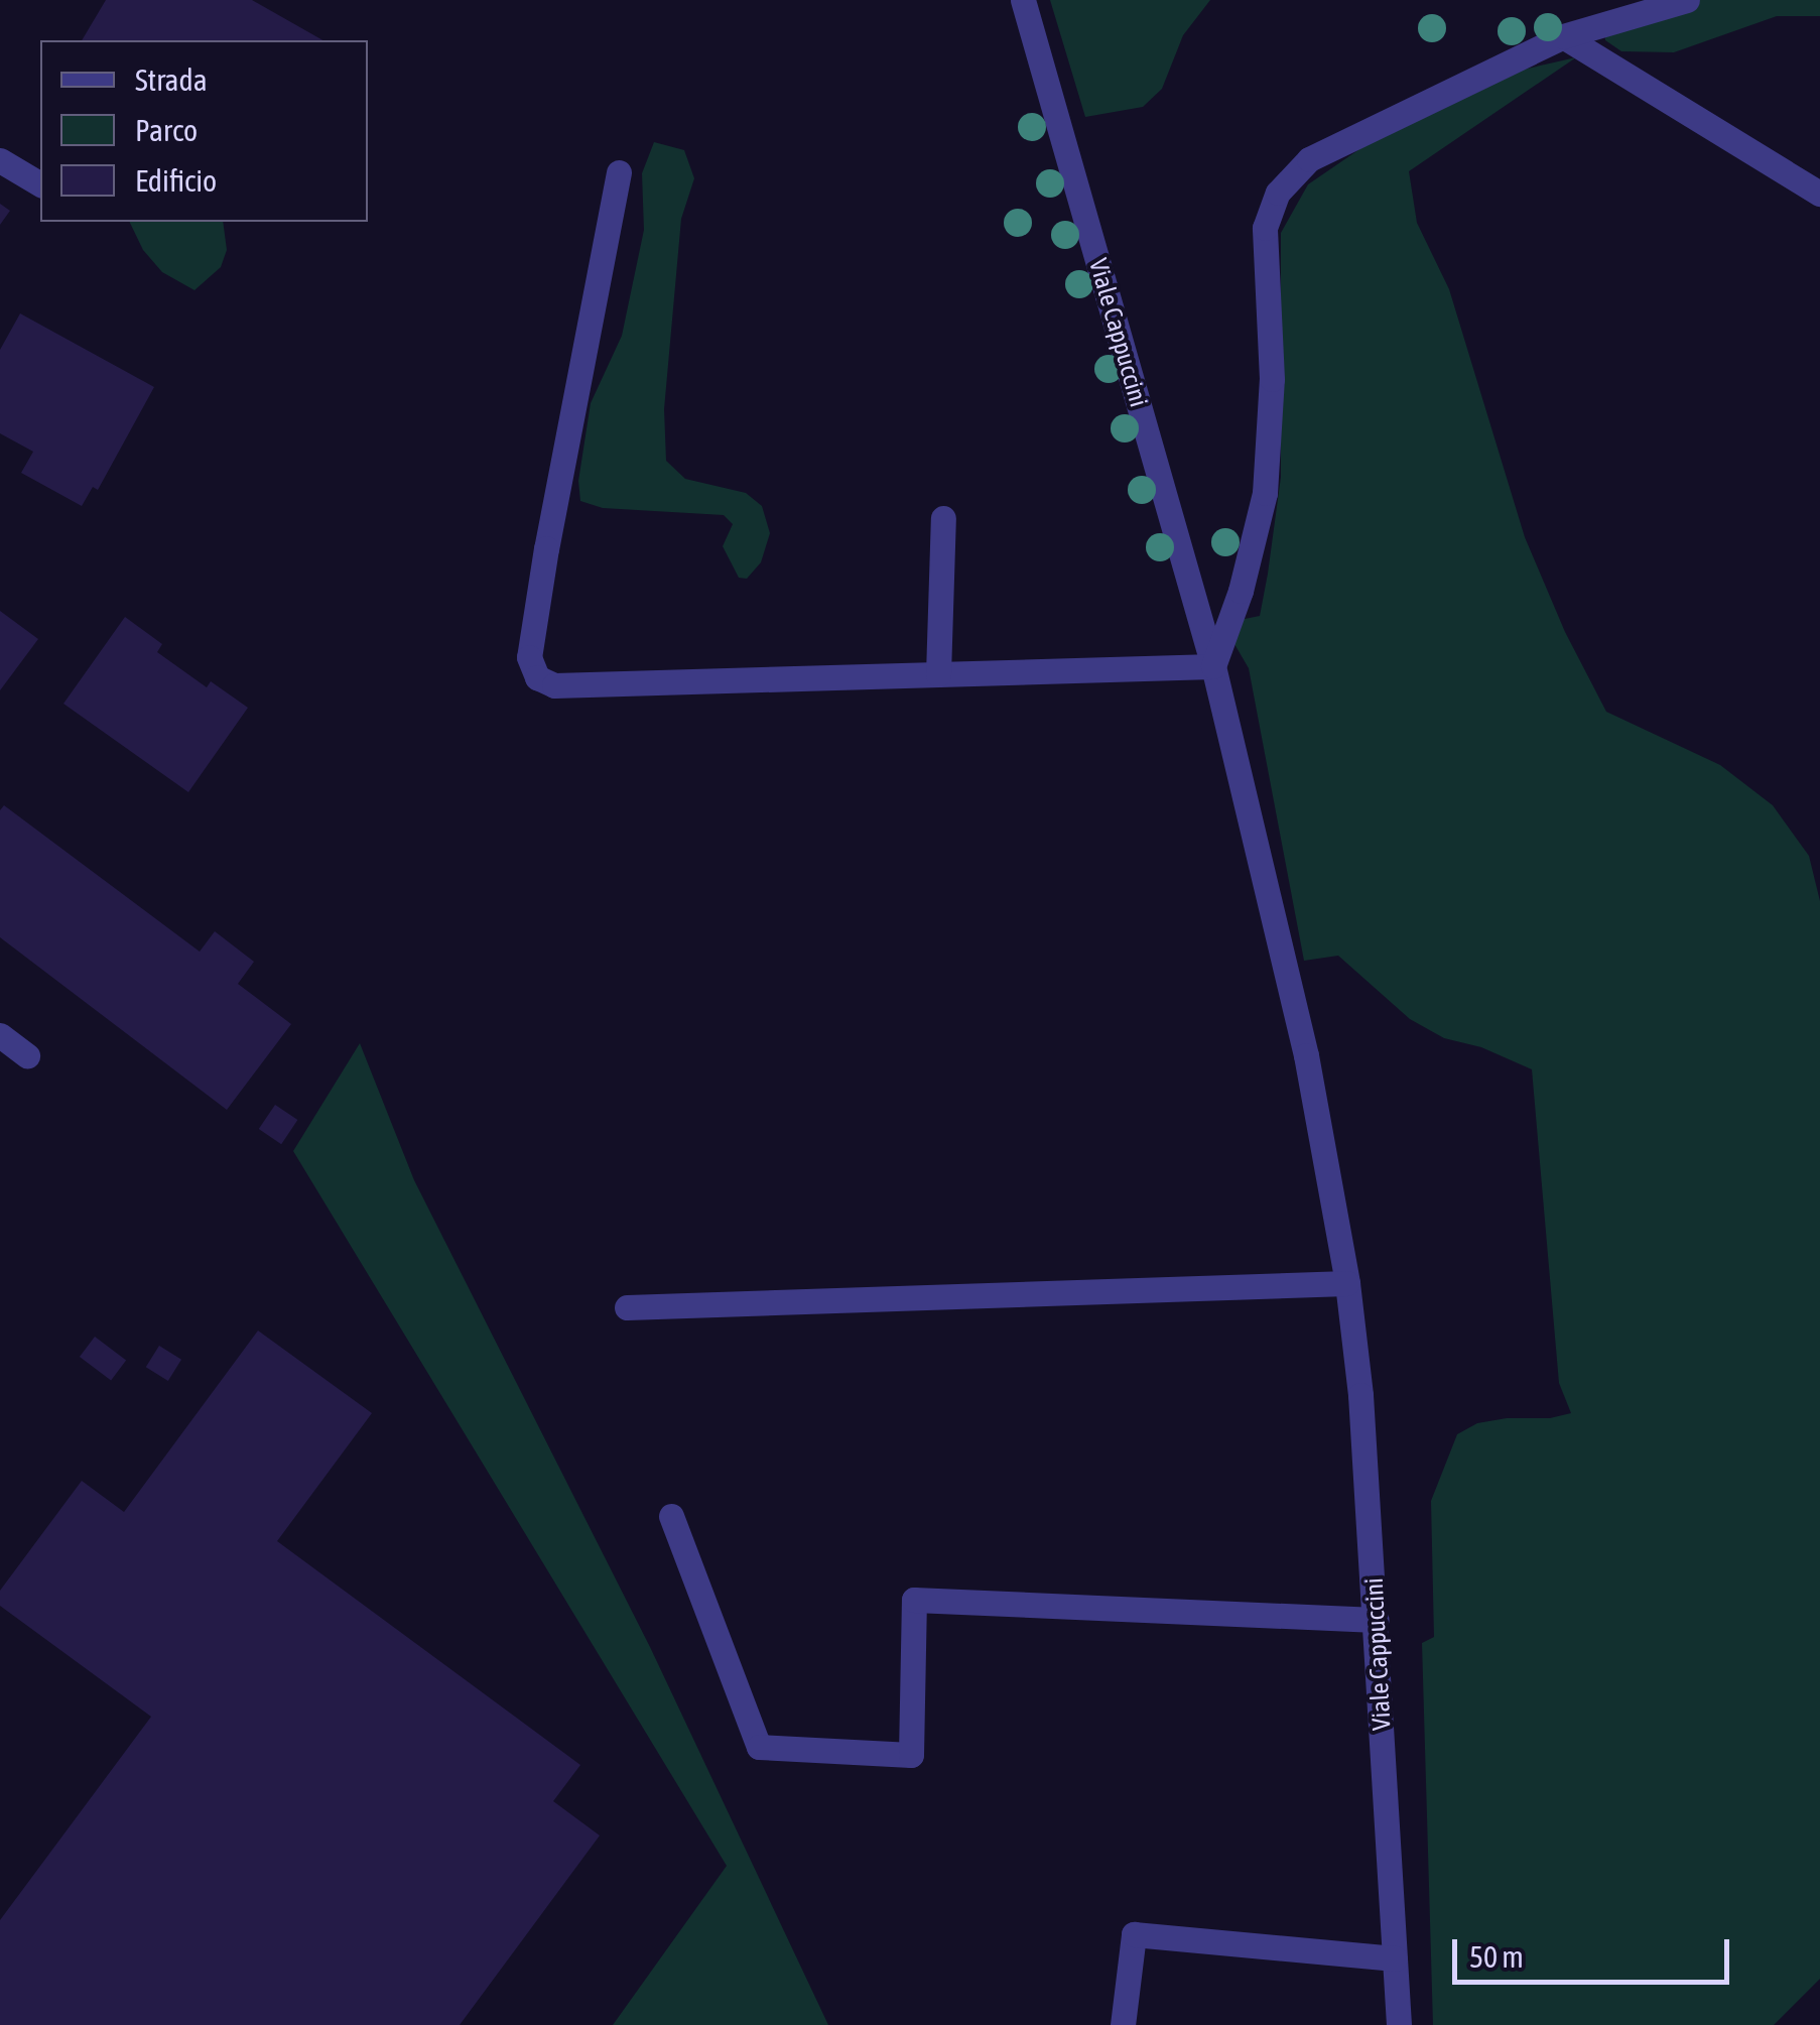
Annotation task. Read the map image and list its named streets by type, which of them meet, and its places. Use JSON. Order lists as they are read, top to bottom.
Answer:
{
  "streets": {
    "street": ["Viale Cappuccini"]
  },
  "legend": ["Strada", "Parco", "Edificio"],
  "scale_bar": "50 m"
}
